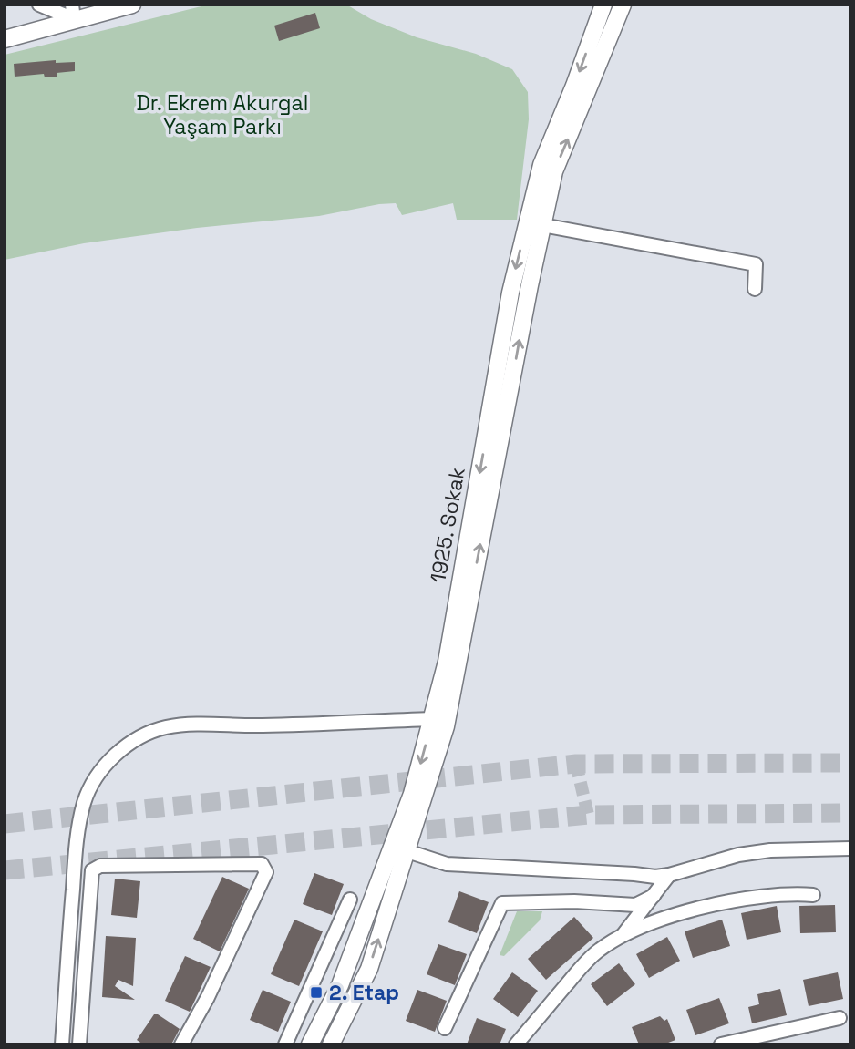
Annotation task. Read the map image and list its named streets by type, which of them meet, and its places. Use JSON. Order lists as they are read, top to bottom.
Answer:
{
  "streets": {
    "main road": ["1925. Sokak"]
  },
  "parks": ["Dr. Ekrem Akurgal Yaşam Parkı"],
  "places": {
    "transit": ["2. Etap"]
  }
}
